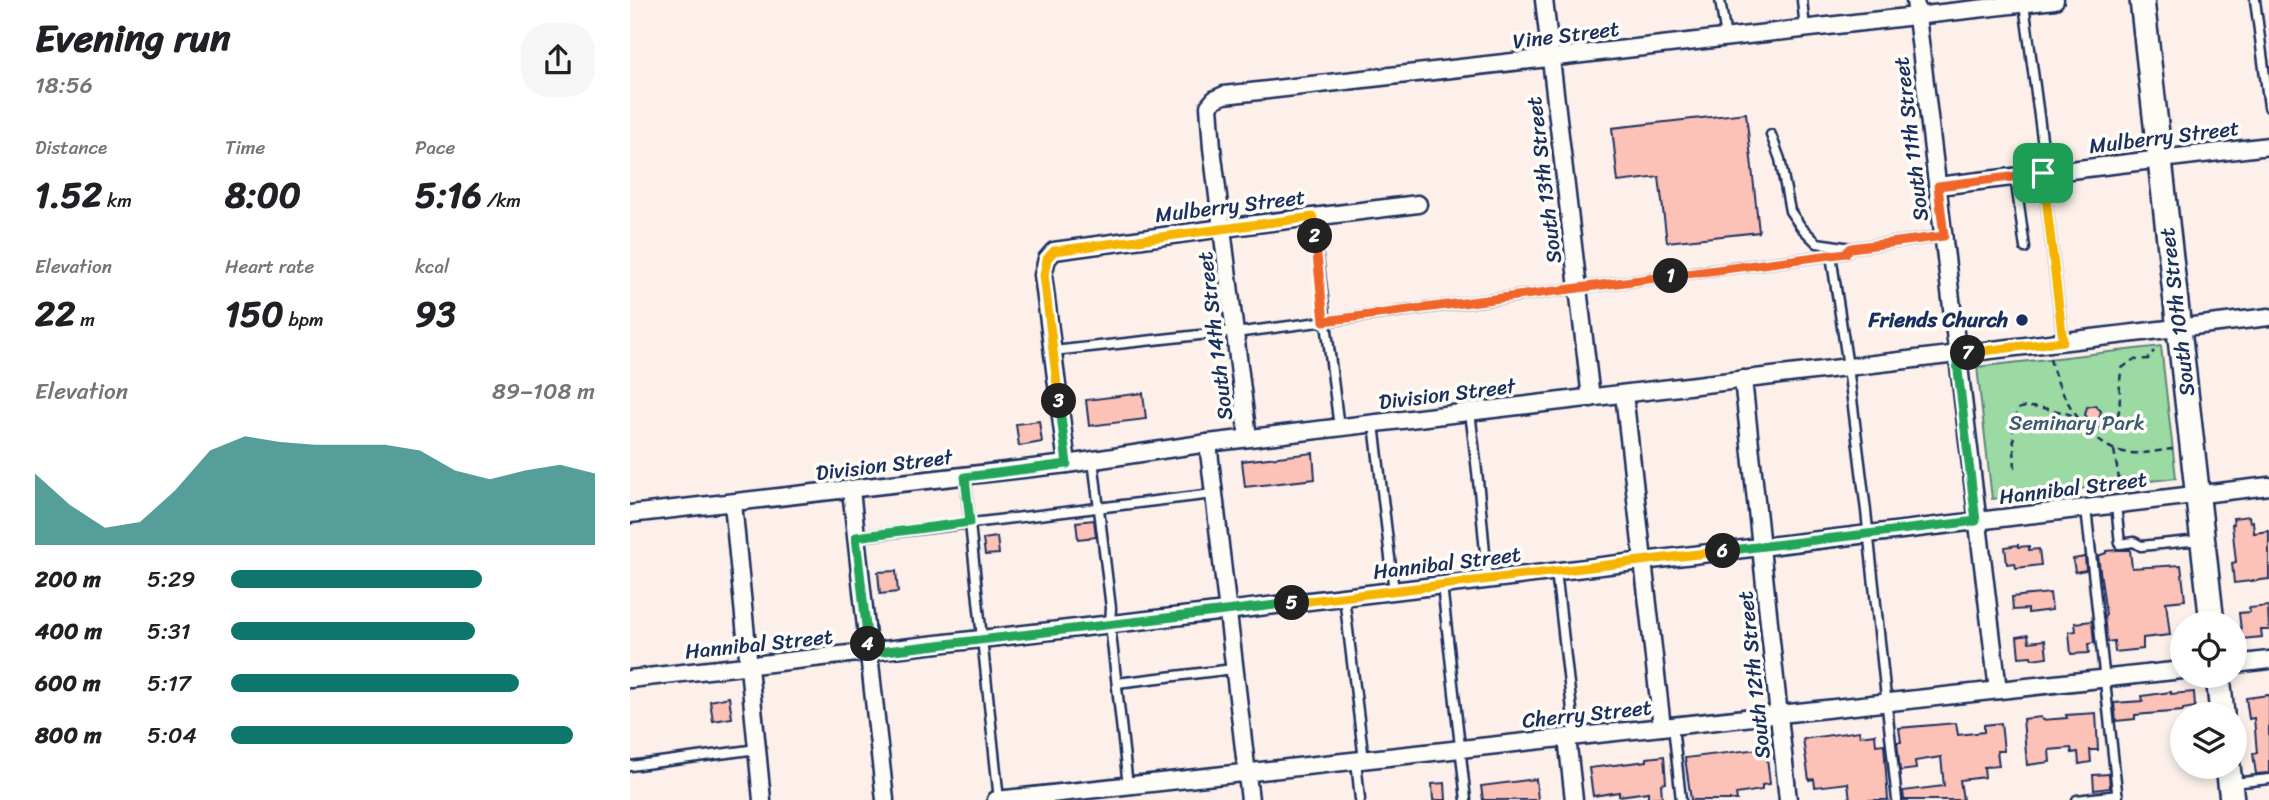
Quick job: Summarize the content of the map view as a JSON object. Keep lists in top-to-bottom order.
{
  "streets": {
    "main road": ["South 10th Street"],
    "street": [
      "Vine Street",
      "Mulberry Street",
      "South 11th Street",
      "South 13th Street",
      "South 14th Street",
      "Division Street",
      "Hannibal Street",
      "South 12th Street",
      "Cherry Street"
    ]
  },
  "crossings": [
    ["Vine Street", "South 11th Street"],
    ["Vine Street", "South 13th Street"],
    ["Vine Street", "South 14th Street"],
    ["Mulberry Street", "South 11th Street"],
    ["Mulberry Street", "South 10th Street"],
    ["Mulberry Street", "South 14th Street"],
    ["South 11th Street", "Division Street"],
    ["South 11th Street", "Hannibal Street"],
    ["South 11th Street", "Cherry Street"],
    ["South 13th Street", "Division Street"],
    ["South 10th Street", "Division Street"],
    ["South 10th Street", "Hannibal Street"],
    ["South 14th Street", "Division Street"],
    ["South 14th Street", "Hannibal Street"],
    ["South 14th Street", "Cherry Street"],
    ["Division Street", "South 12th Street"],
    ["Hannibal Street", "South 12th Street"],
    ["South 12th Street", "Cherry Street"]
  ],
  "parks": ["Seminary Park"],
  "places": ["Friends Church"],
  "page": {
    "heading": ["Evening run", "18:56"],
    "stats": [
      ["Distance", "1.52 km"],
      ["Time", "8:00"],
      ["Pace", "5:16 /km"],
      ["Elevation", "22 m"],
      ["Heart rate", "150 bpm"],
      ["kcal", "93"]
    ],
    "pins": [
      "2",
      "1",
      "7",
      "3",
      "6",
      "5",
      "4"
    ],
    "chart": ["Elevation", "89–108 m"],
    "list": [
      {
        "name": "200 m",
        "note": "5:29"
      },
      {
        "name": "400 m",
        "note": "5:31"
      },
      {
        "name": "600 m",
        "note": "5:17"
      },
      {
        "name": "800 m",
        "note": "5:04"
      }
    ]
  }
}
